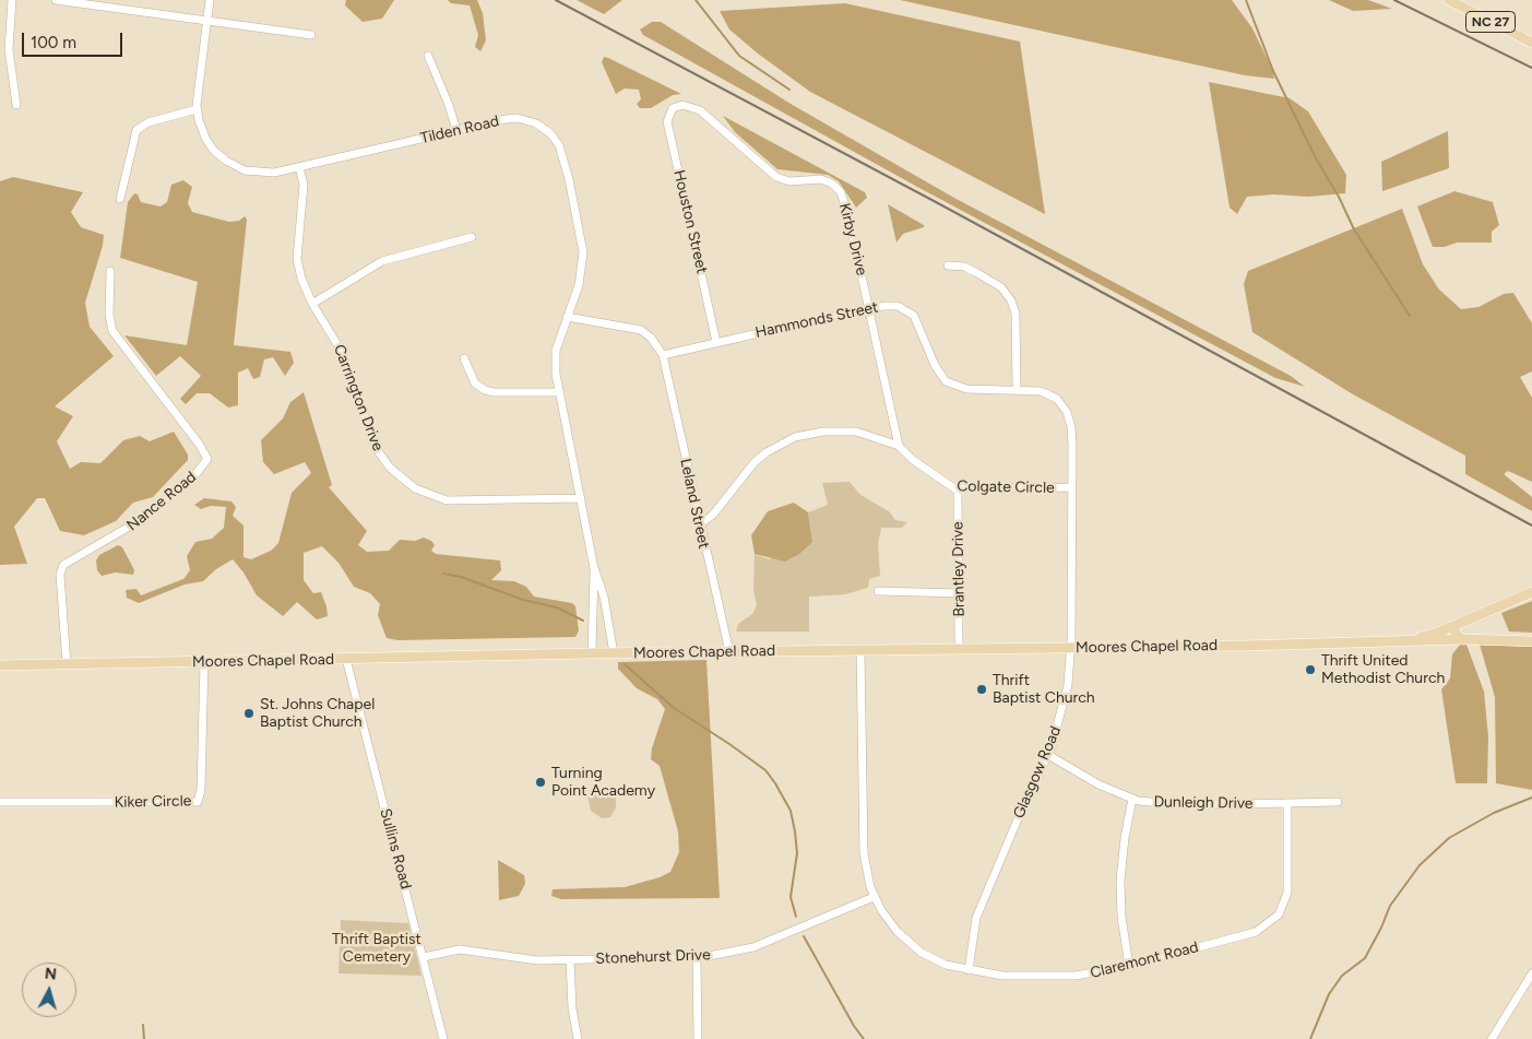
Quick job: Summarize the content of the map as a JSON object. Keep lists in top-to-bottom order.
{
  "streets": {
    "main road": ["NC 27", "Moores Chapel Road"],
    "street": [
      "Tilden Road",
      "Houston Street",
      "Kirby Drive",
      "Hammonds Street",
      "Carrington Drive",
      "Colgate Circle",
      "Nance Road",
      "Leland Street",
      "Brantley Drive",
      "Glasgow Road",
      "Kiker Circle",
      "Dunleigh Drive",
      "Sullins Road",
      "Stonehurst Drive",
      "Claremont Road"
    ]
  },
  "crossings": [
    ["Tilden Road", "Carrington Drive"],
    ["Tilden Road", "Moores Chapel Road"],
    ["Houston Street", "Kirby Drive"],
    ["Houston Street", "Hammonds Street"],
    ["Kirby Drive", "Hammonds Street"],
    ["Kirby Drive", "Colgate Circle"],
    ["Hammonds Street", "Leland Street"],
    ["Hammonds Street", "Glasgow Road"],
    ["Colgate Circle", "Leland Street"],
    ["Colgate Circle", "Brantley Drive"],
    ["Colgate Circle", "Glasgow Road"],
    ["Nance Road", "Moores Chapel Road"],
    ["Leland Street", "Moores Chapel Road"],
    ["Brantley Drive", "Moores Chapel Road"],
    ["Moores Chapel Road", "Glasgow Road"],
    ["Moores Chapel Road", "Kiker Circle"],
    ["Moores Chapel Road", "Sullins Road"],
    ["Moores Chapel Road", "Claremont Road"],
    ["Glasgow Road", "Dunleigh Drive"],
    ["Glasgow Road", "Claremont Road"],
    ["Dunleigh Drive", "Claremont Road"],
    ["Sullins Road", "Stonehurst Drive"],
    ["Stonehurst Drive", "Claremont Road"]
  ],
  "parks": ["Thrift Baptist Cemetery"],
  "places": [
    "Thrift United Methodist Church",
    "Thrift Baptist Church",
    "St. Johns Chapel Baptist Church",
    "Turning Point Academy"
  ],
  "scale_bar": "100 m",
  "north": "top"
}
